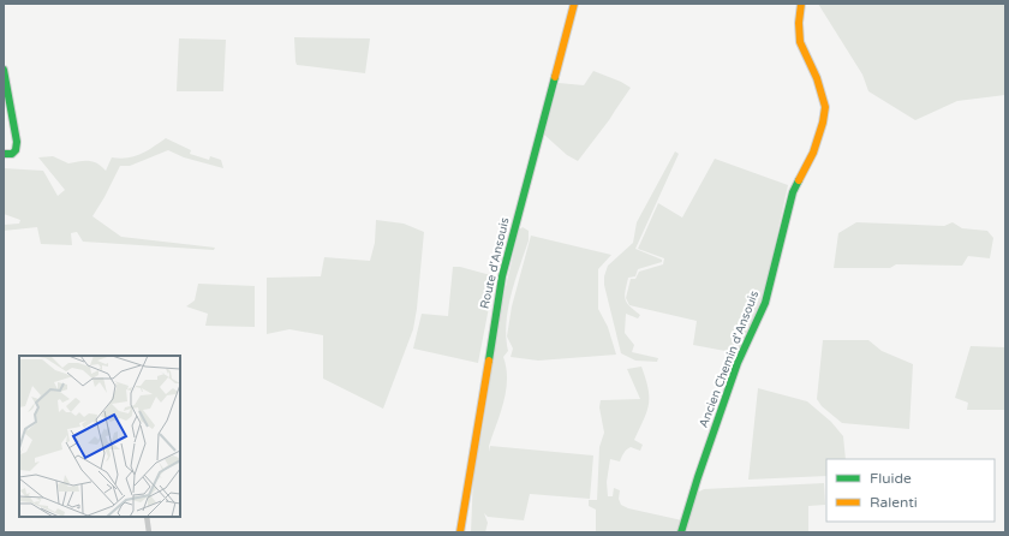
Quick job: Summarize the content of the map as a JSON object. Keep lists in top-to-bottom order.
{
  "streets": {
    "street": ["Route d'Ansouis", "Ancien Chemin d'Ansouis"]
  },
  "legend": ["Fluide", "Ralenti"]
}
